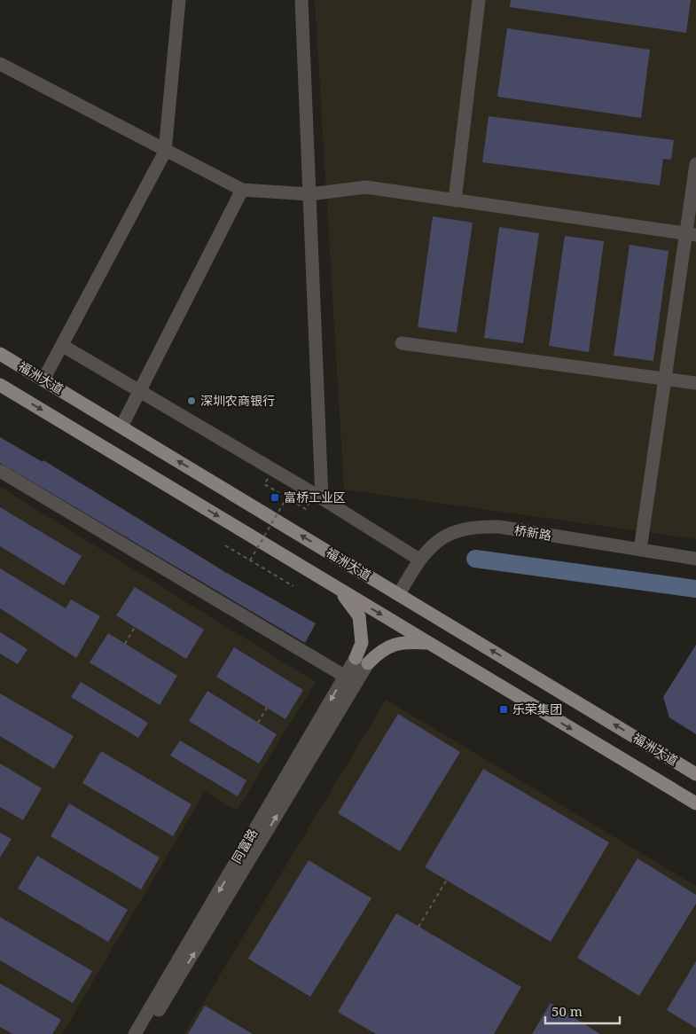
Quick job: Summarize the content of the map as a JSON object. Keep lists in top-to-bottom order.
{
  "streets": {
    "main road": ["福洲大道"],
    "street": ["桥新路", "同富路"]
  },
  "crossings": [
    ["福洲大道", "桥新路"]
  ],
  "places": {
    "other": ["深圳农商银行"],
    "transit": ["富桥工业区", "乐荣集团"]
  },
  "scale_bar": "50 m"
}
